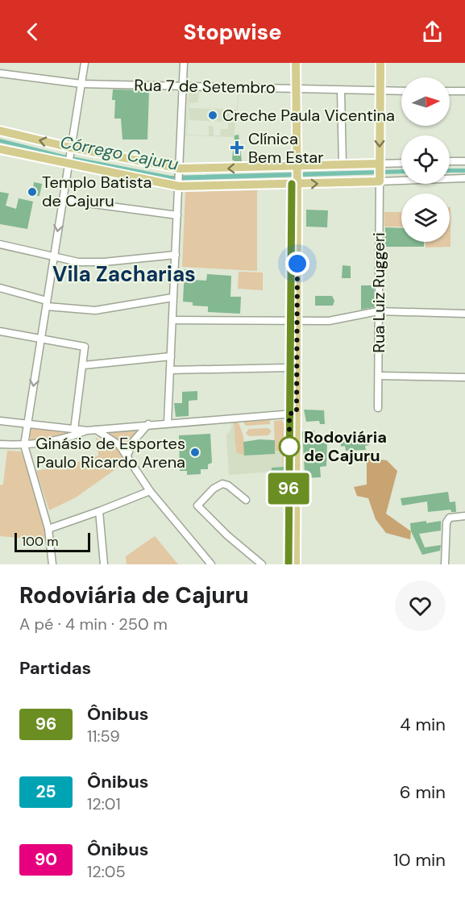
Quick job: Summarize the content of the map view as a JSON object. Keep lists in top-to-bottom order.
{
  "streets": {
    "street": ["Rua 7 de Setembro", "Rua Luiz Ruggeri"]
  },
  "districts": ["Vila Zacharias"],
  "water": ["Córrego Cajuru"],
  "places": {
    "other": [
      "Creche Paula Vicentina",
      "Templo Batista de Cajuru",
      "Rodoviária de Cajuru",
      "Ginásio de Esportes Paulo Ricardo Arena"
    ],
    "health": ["Clínica Bem Estar"]
  },
  "lines": ["bus line 96"],
  "scale_bar": "100 m",
  "north": "right",
  "page": {
    "header": "Stopwise",
    "on_map": "96",
    "scale": "100 m",
    "heading": [
      ["Rodoviária de Cajuru", "A pé · 4 min · 250 m"],
      "Partidas"
    ],
    "list": [
      {
        "mark": "96",
        "name": "Ônibus",
        "note": "11:59",
        "value": "4 min"
      },
      {
        "mark": "25",
        "name": "Ônibus",
        "note": "12:01",
        "value": "6 min"
      },
      {
        "mark": "90",
        "name": "Ônibus",
        "note": "12:05",
        "value": "10 min"
      }
    ]
  }
}
